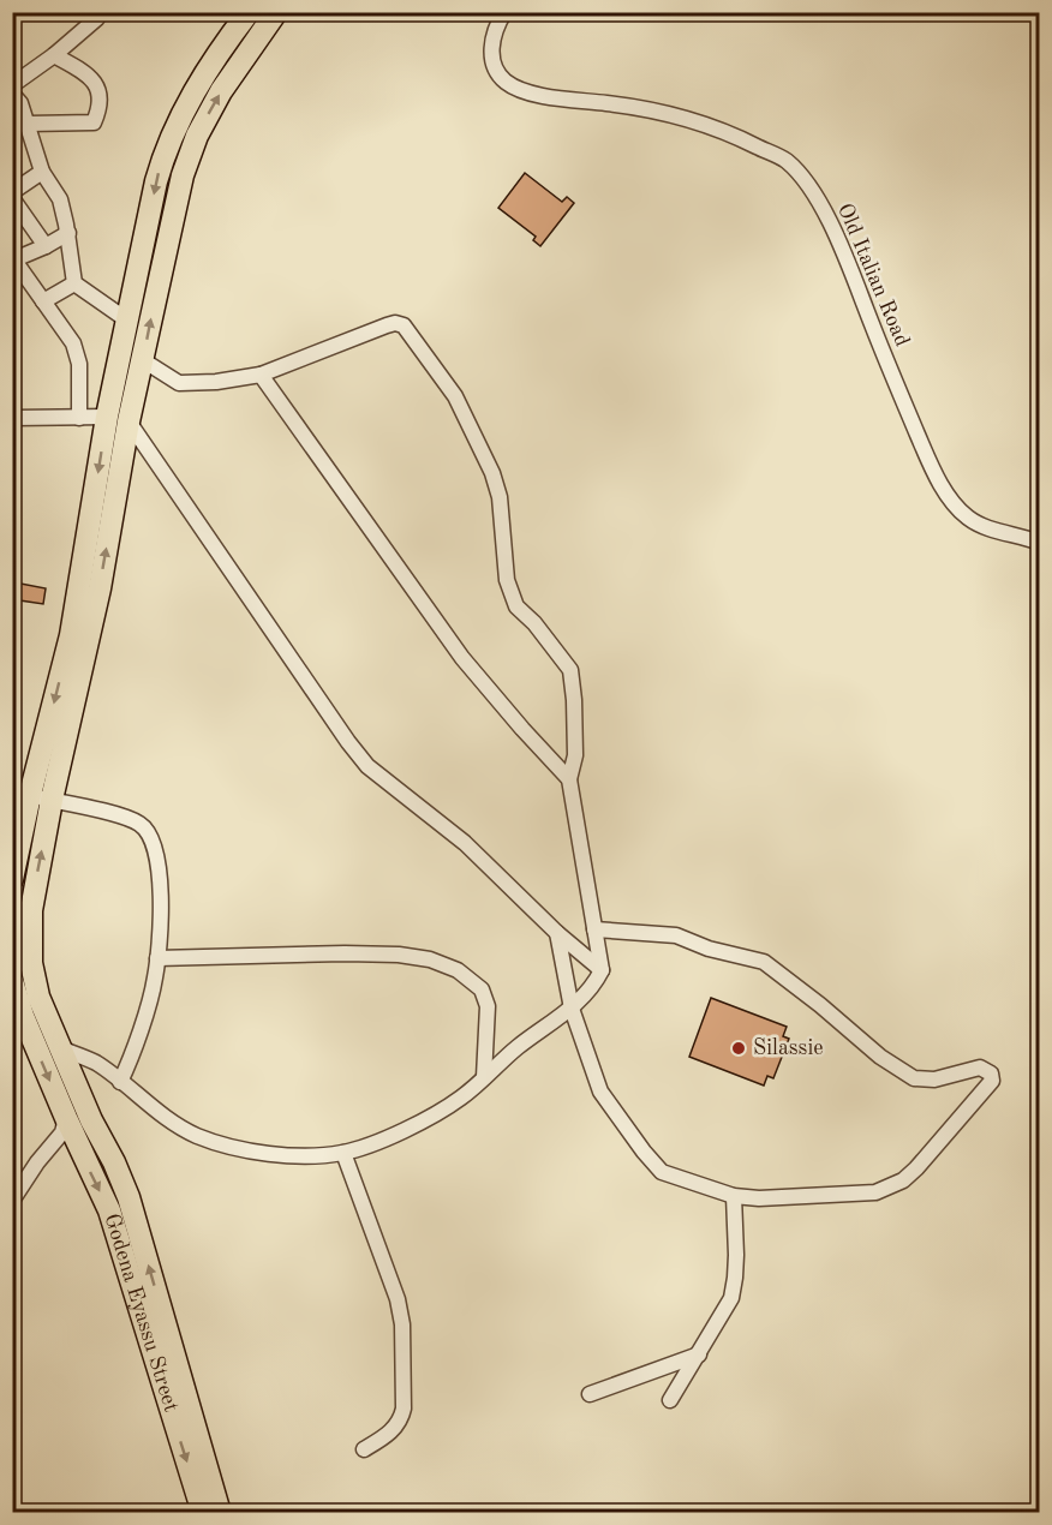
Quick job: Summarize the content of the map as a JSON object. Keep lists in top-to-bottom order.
{
  "streets": {
    "main road": ["Godena Eyassu Street"],
    "street": ["Old Italian Road"]
  },
  "places": ["Silassie"]
}
